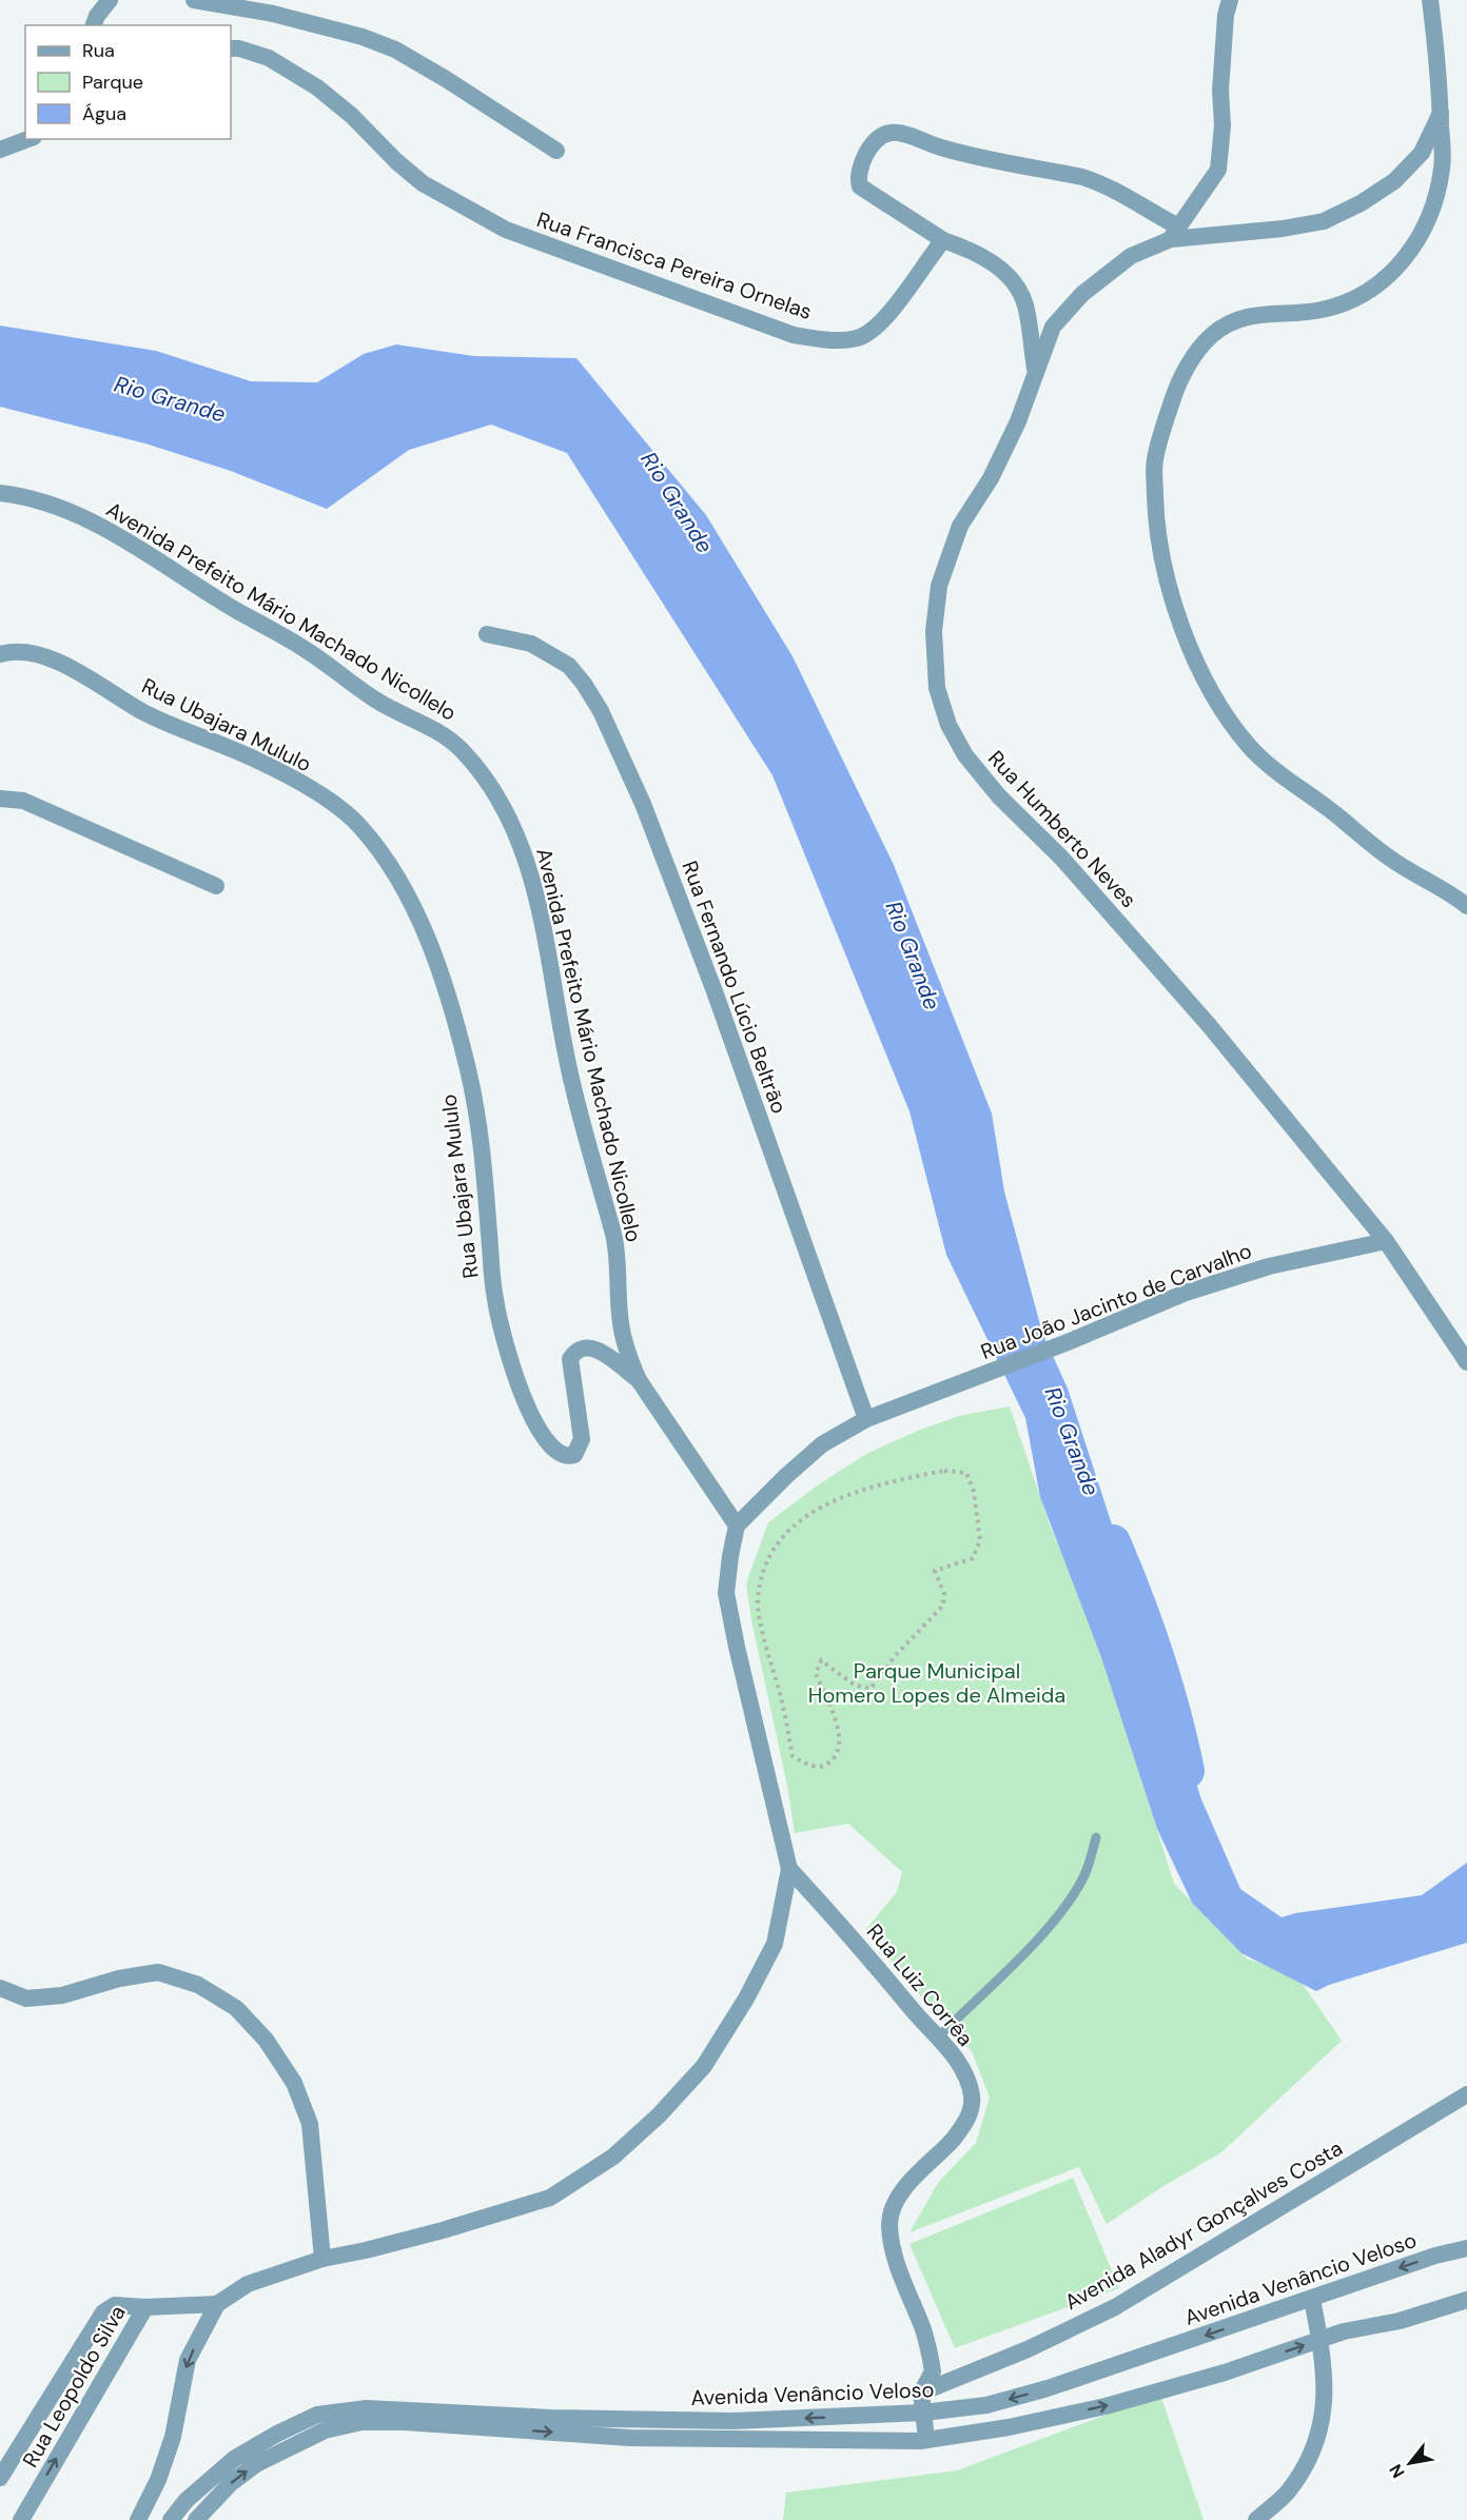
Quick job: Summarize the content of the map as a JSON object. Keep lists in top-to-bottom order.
{
  "streets": {
    "street": [
      "Rua Francisca Pereira Ornelas",
      "Avenida Prefeito Mário Machado Nicollelo",
      "Rua Ubajara Mululo",
      "Rua Humberto Neves",
      "Rua Fernando Lúcio Beltrão",
      "Rua João Jacinto de Carvalho",
      "Rua Luiz Corrêa",
      "Avenida Aladyr Gonçalves Costa",
      "Avenida Venâncio Veloso",
      "Rua Leopoldo Silva"
    ]
  },
  "crossings": [
    ["Avenida Prefeito Mário Machado Nicollelo", "Rua Ubajara Mululo"],
    ["Avenida Prefeito Mário Machado Nicollelo", "Rua João Jacinto de Carvalho"],
    ["Rua Humberto Neves", "Rua João Jacinto de Carvalho"],
    ["Rua Fernando Lúcio Beltrão", "Rua João Jacinto de Carvalho"],
    ["Rua Luiz Corrêa", "Avenida Aladyr Gonçalves Costa"],
    ["Rua Luiz Corrêa", "Avenida Venâncio Veloso"]
  ],
  "water": ["Rio Grande"],
  "parks": ["Parque Municipal Homero Lopes de Almeida"],
  "legend": ["Rua", "Parque", "Água"],
  "north": "bottom left"
}
